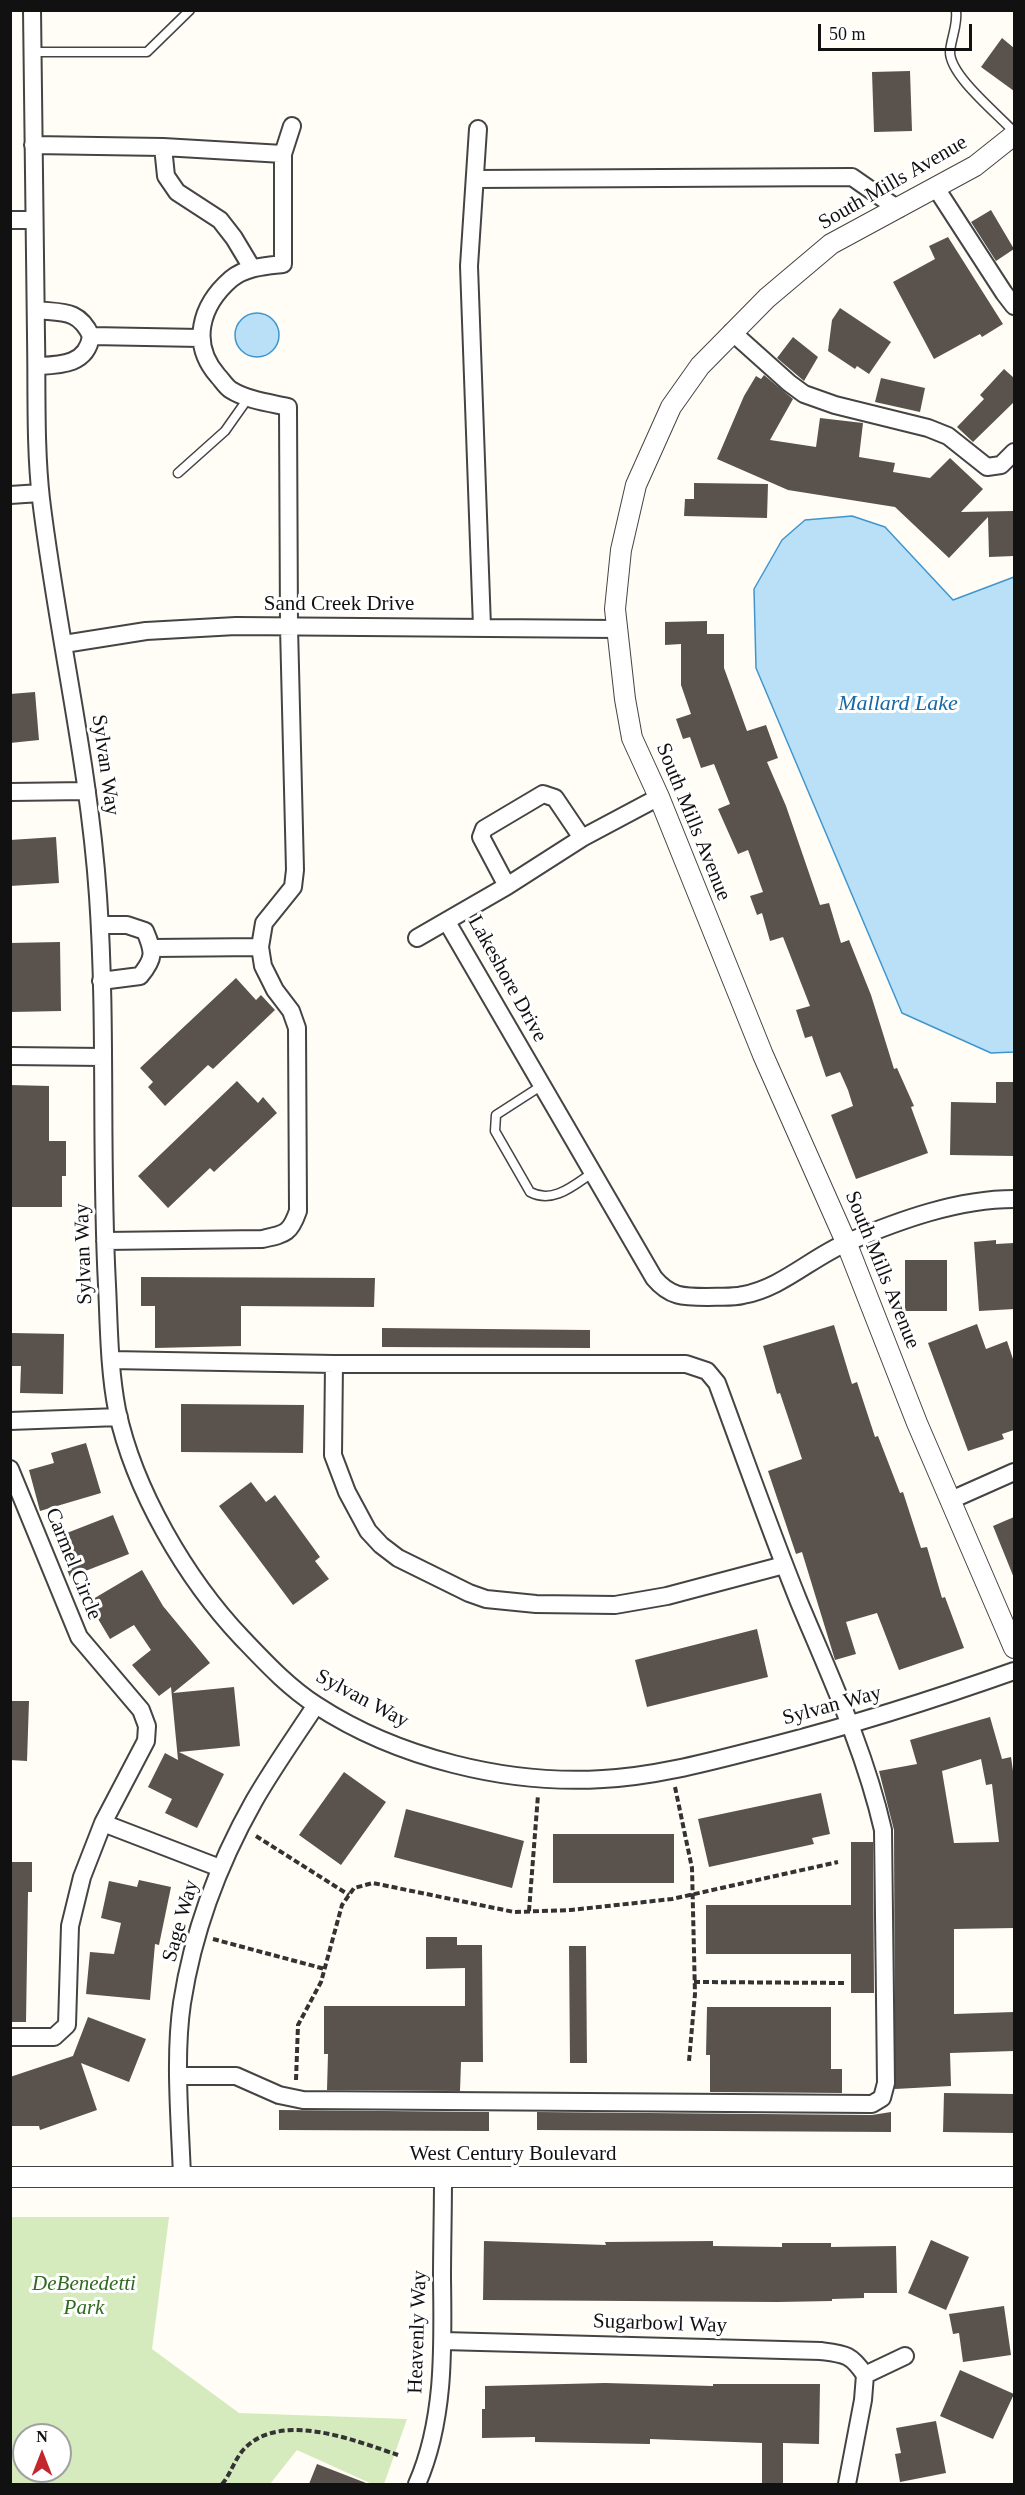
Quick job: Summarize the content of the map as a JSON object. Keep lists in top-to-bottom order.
{
  "streets": {
    "street": [
      "South Mills Avenue",
      "Sand Creek Drive",
      "Sylvan Way",
      "Lakeshore Drive",
      "Carmel Circle",
      "Sage Way",
      "West Century Boulevard",
      "Sugarbowl Way",
      "Heavenly Way"
    ]
  },
  "crossings": [
    ["South Mills Avenue", "Sand Creek Drive"],
    ["South Mills Avenue", "Lakeshore Drive"],
    ["Sand Creek Drive", "Sylvan Way"],
    ["Sylvan Way", "Sage Way"],
    ["Sage Way", "West Century Boulevard"],
    ["West Century Boulevard", "Heavenly Way"],
    ["Sugarbowl Way", "Heavenly Way"]
  ],
  "water": ["Mallard Lake"],
  "parks": ["DeBenedetti Park"],
  "scale_bar": "50 m",
  "north": "top"
}
